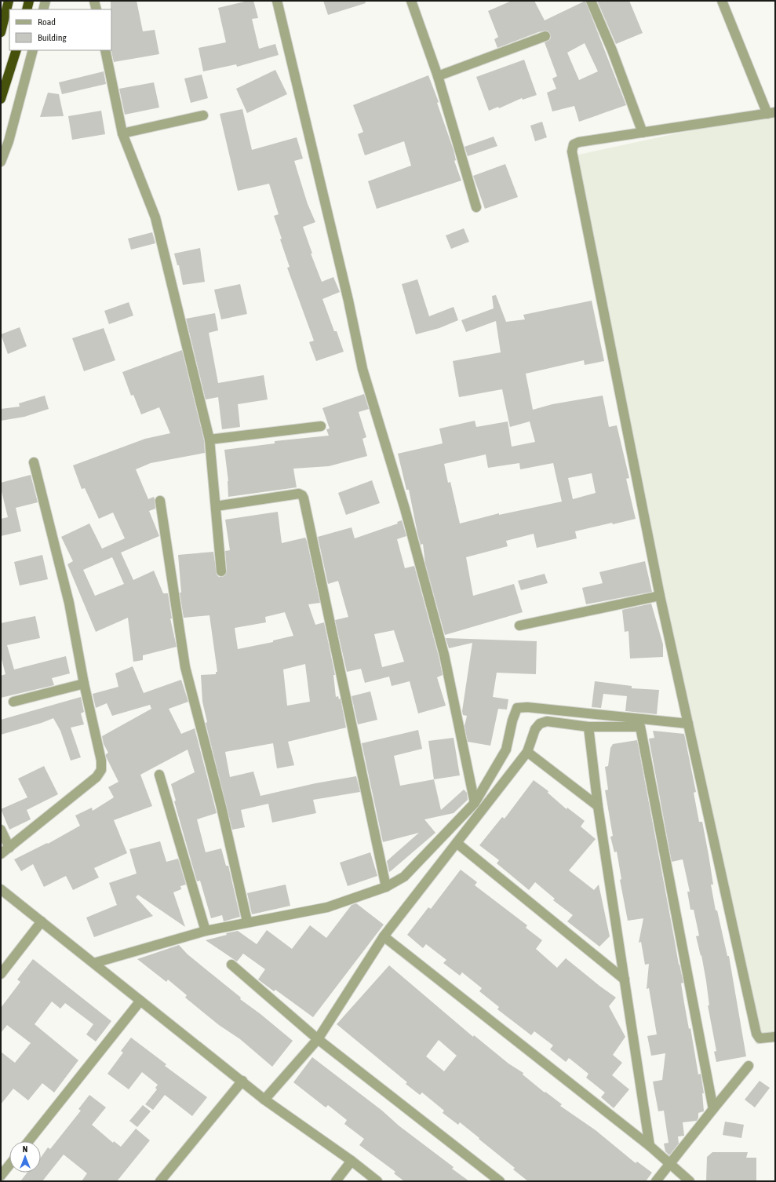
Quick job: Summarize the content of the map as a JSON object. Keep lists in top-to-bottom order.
{
  "legend": ["Road", "Building"],
  "north": "top"
}
